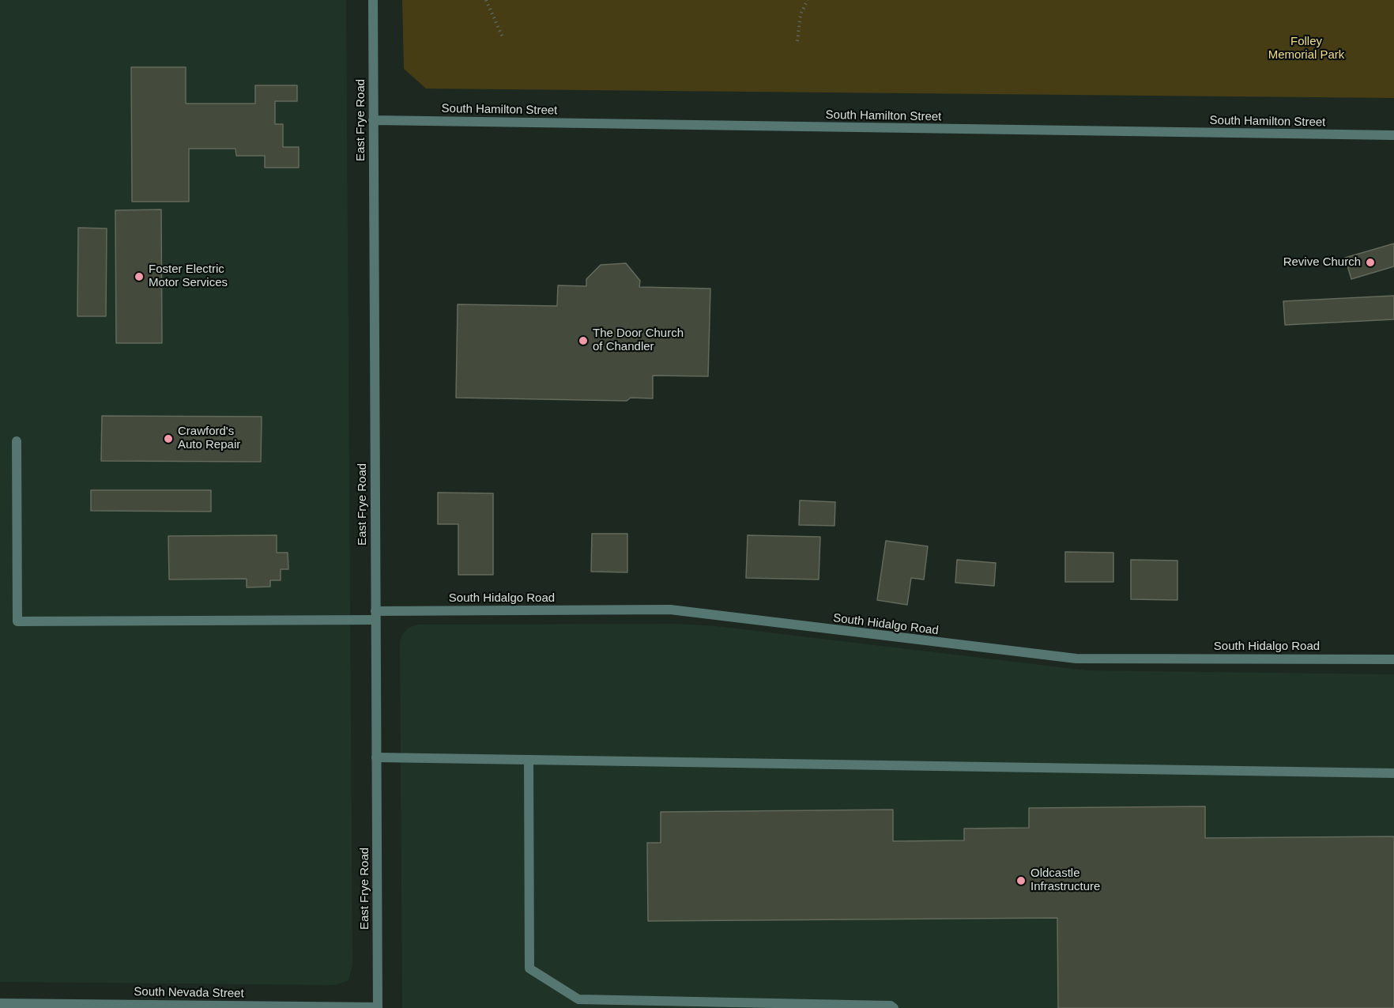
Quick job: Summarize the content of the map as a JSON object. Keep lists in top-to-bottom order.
{
  "streets": {
    "street": [
      "South Hamilton Street",
      "East Frye Road",
      "South Hidalgo Road",
      "South Nevada Street"
    ]
  },
  "crossings": [
    ["South Hamilton Street", "East Frye Road"],
    ["East Frye Road", "South Hidalgo Road"],
    ["East Frye Road", "South Nevada Street"]
  ],
  "parks": ["Folley Memorial Park"],
  "places": [
    "Revive Church",
    "Foster Electric Motor Services",
    "The Door Church of Chandler",
    "Crawford's Auto Repair",
    "Oldcastle Infrastructure"
  ]
}
